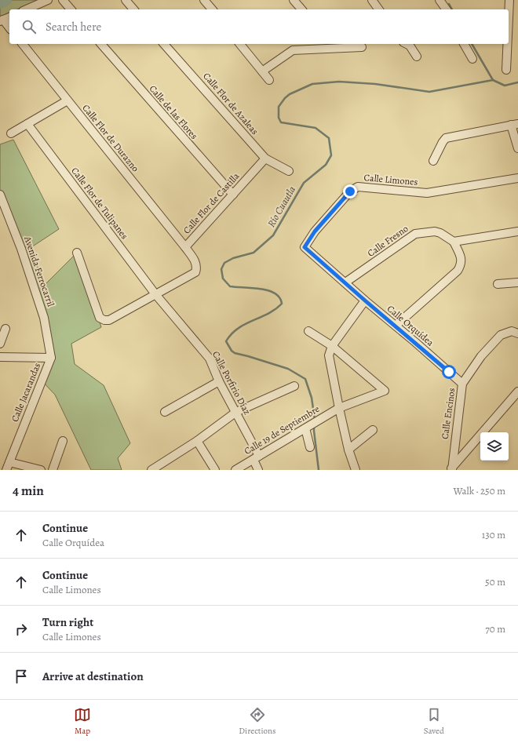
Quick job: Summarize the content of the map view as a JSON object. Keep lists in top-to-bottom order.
{
  "streets": {
    "street": [
      "Calle Flor de Azaleas",
      "Calle de las Flores",
      "Calle Flor de Durazno",
      "Calle Limones",
      "Calle Flor de Tulipanes",
      "Calle Flor de Castilla",
      "Calle Fresno",
      "Avenida Ferrocarril",
      "Calle Orquídea",
      "Calle Porfirio Díaz",
      "Calle Jacarandas",
      "Calle Encinos",
      "Calle 19 de Septiembre"
    ]
  },
  "crossings": [
    ["Calle Flor de Azaleas", "Calle Flor de Castilla"],
    ["Calle de las Flores", "Calle Flor de Castilla"],
    ["Calle Flor de Durazno", "Calle Flor de Castilla"],
    ["Calle Limones", "Calle Fresno"],
    ["Calle Limones", "Calle Orquídea"],
    ["Calle Flor de Tulipanes", "Calle Flor de Castilla"],
    ["Calle Flor de Tulipanes", "Calle Porfirio Díaz"],
    ["Calle Flor de Castilla", "Calle Porfirio Díaz"],
    ["Calle Fresno", "Calle Orquídea"],
    ["Avenida Ferrocarril", "Calle Jacarandas"],
    ["Calle Orquídea", "Calle Encinos"],
    ["Calle Porfirio Díaz", "Calle 19 de Septiembre"]
  ],
  "water": ["Río Cuautla"],
  "page": {
    "search": "Search here",
    "heading": ["4 min", "Walk · 250 m"],
    "list": [
      ["Continue", "Calle Orquídea", "130 m"],
      ["Continue", "Calle Limones", "50 m"],
      ["Turn right", "Calle Limones", "70 m"],
      "Arrive at destination"
    ],
    "nav": ["Map", "Directions", "Saved"]
  }
}
